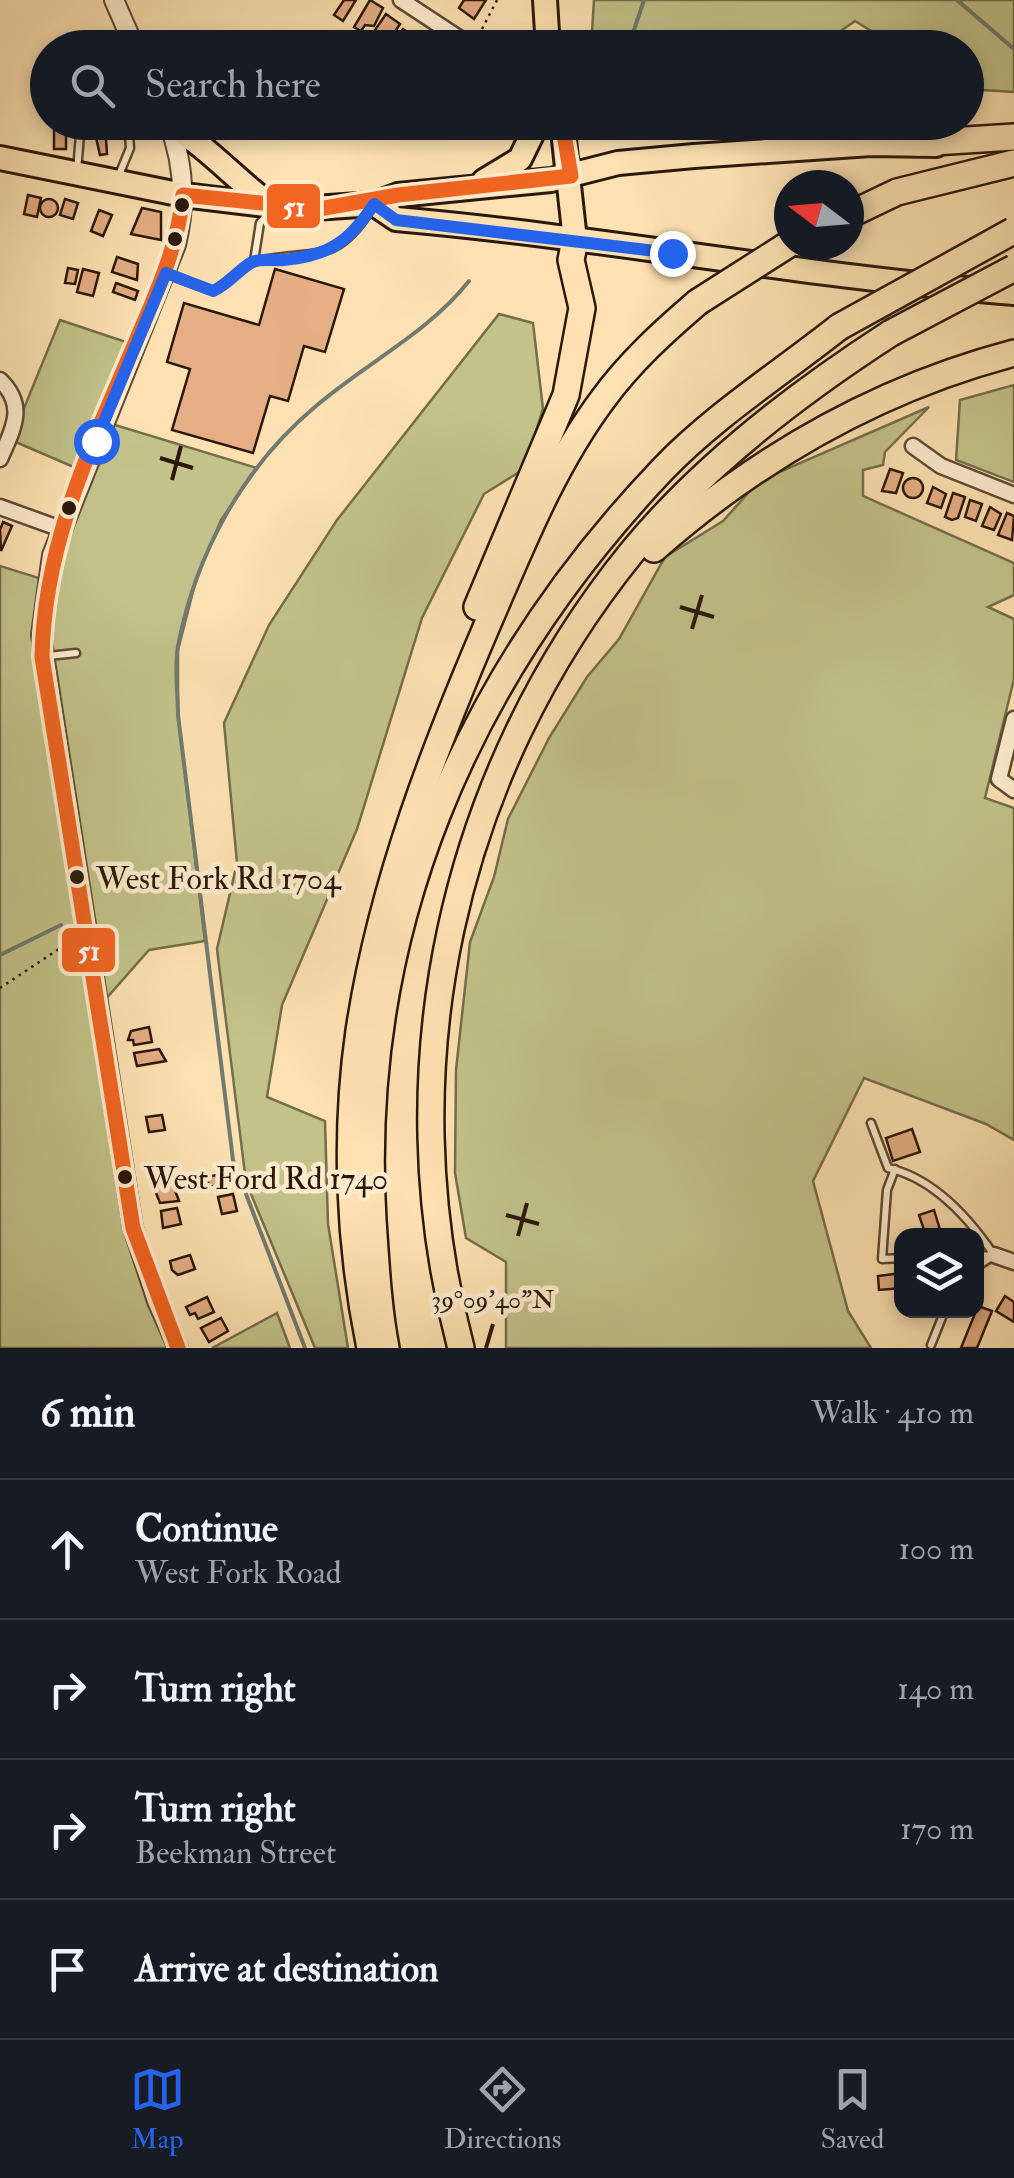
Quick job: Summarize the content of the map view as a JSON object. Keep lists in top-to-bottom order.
{
  "places": ["West Fork Rd 1704", "West Ford Rd 1740"],
  "lines": ["transit line 51"],
  "north": "left",
  "page": {
    "search": "Search here",
    "heading": ["6 min", "Walk · 410 m"],
    "list": [
      ["Continue", "West Fork Road", "100 m"],
      ["Turn right", "140 m"],
      ["Turn right", "Beekman Street", "170 m"],
      "Arrive at destination"
    ],
    "nav": ["Map", "Directions", "Saved"]
  },
  "coordinates": ["39°09'40\"N"]
}
